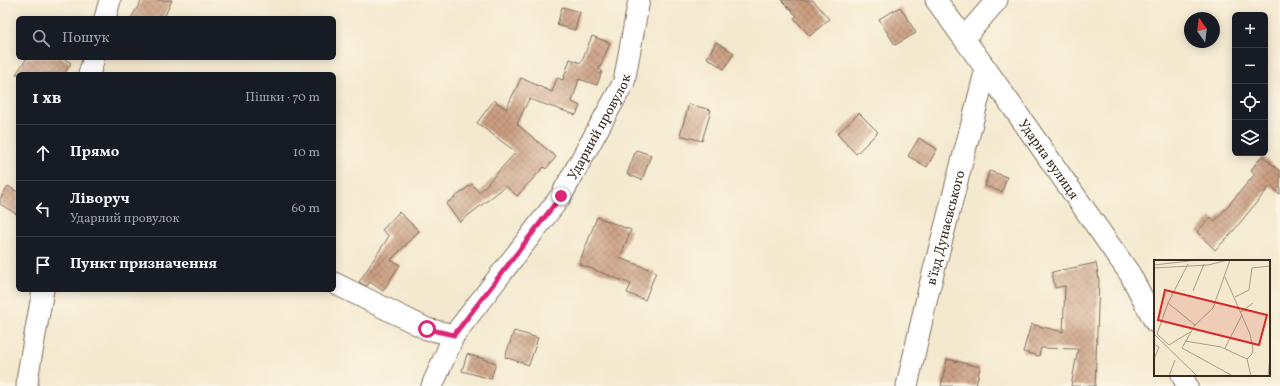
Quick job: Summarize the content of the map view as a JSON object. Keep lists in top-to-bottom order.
{
  "streets": {
    "street": ["Ударний провулок", "Ударна вулиця", "в'їзд Дунаєвського"]
  },
  "crossings": [
    ["Ударна вулиця", "в'їзд Дунаєвського"]
  ],
  "north": "top",
  "page": {
    "map_buttons": ["+", "−"],
    "search": "Пошук",
    "heading": ["1 хв", "Пішки · 70 m"],
    "list": [
      ["Прямо", "10 m"],
      ["Ліворуч", "Ударний провулок", "60 m"],
      "Пункт призначення"
    ]
  }
}
